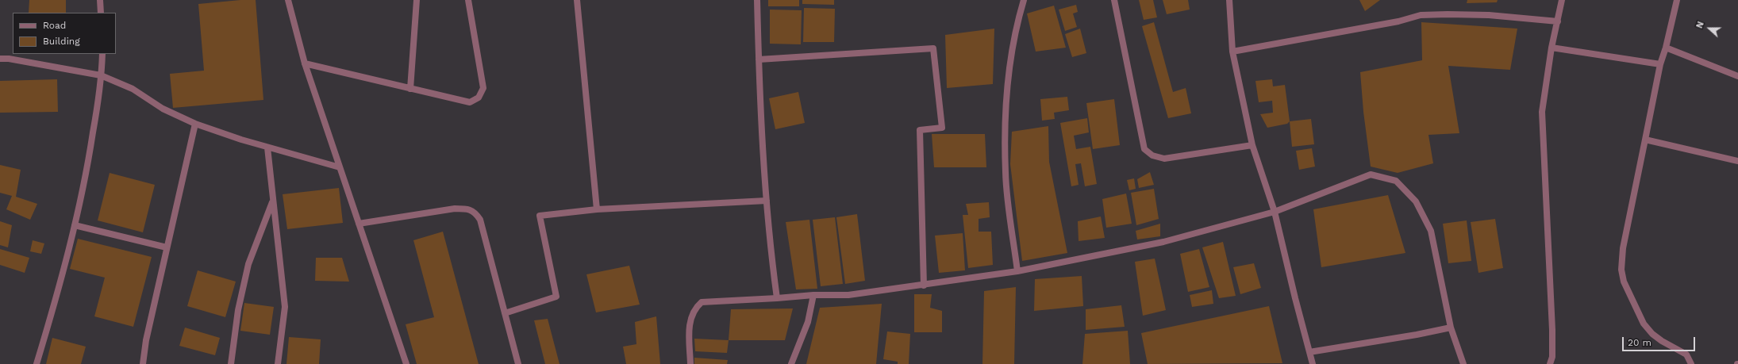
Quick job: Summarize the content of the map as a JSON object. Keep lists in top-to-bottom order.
{
  "legend": ["Road", "Building"],
  "scale_bar": "20 m",
  "north": "left"
}
